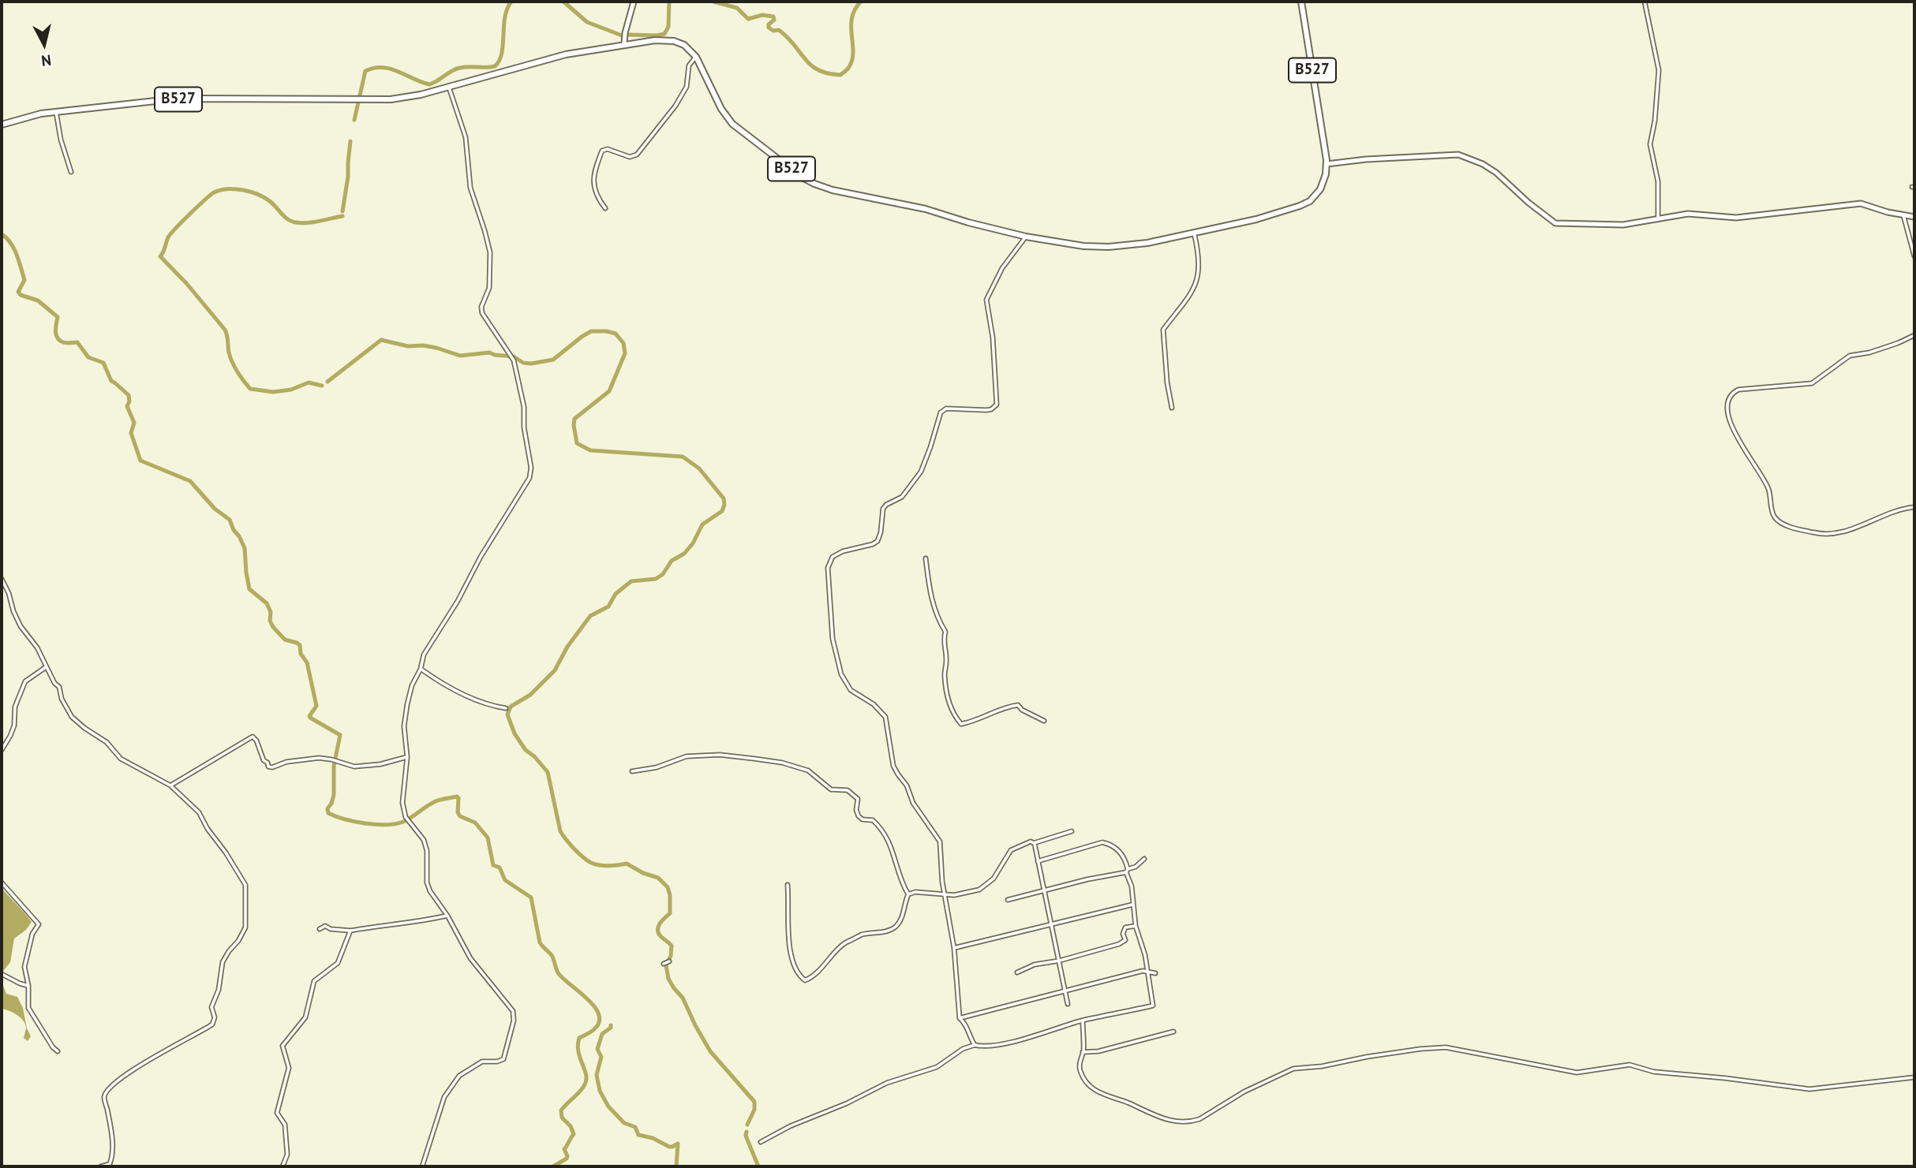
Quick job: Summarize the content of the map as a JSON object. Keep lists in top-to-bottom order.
{
  "streets": {
    "main road": ["B527"]
  },
  "north": "bottom"
}
